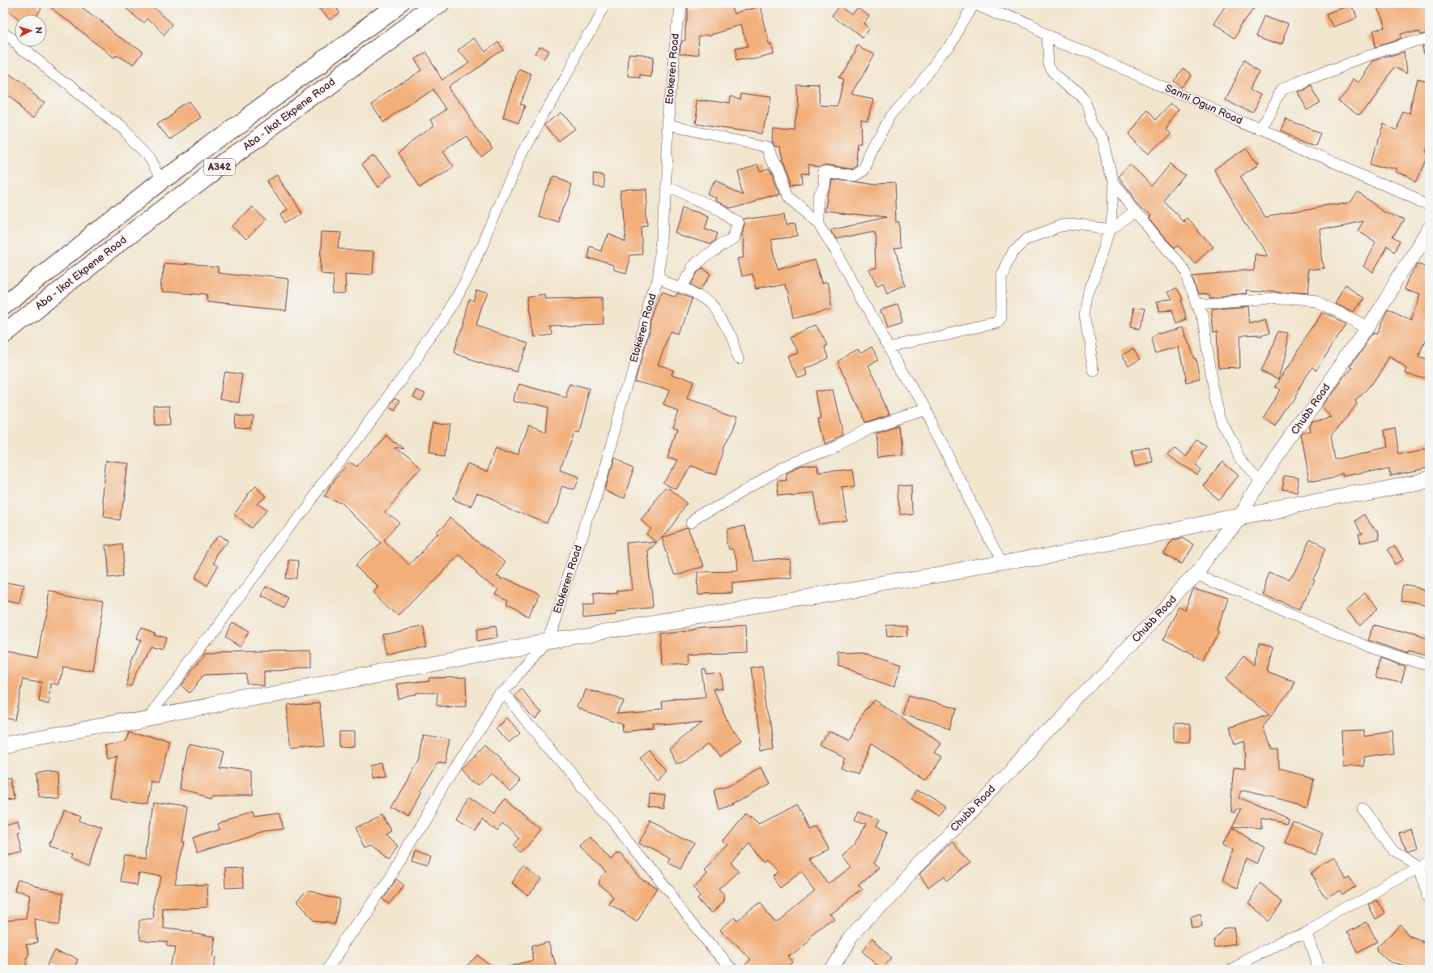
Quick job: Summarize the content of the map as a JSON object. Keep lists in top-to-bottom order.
{
  "streets": {
    "highway": ["Aba - Ikot Ekpene Road", "A342"],
    "street": ["Etokeren Road", "Sanni Ogun Road", "Chubb Road"]
  },
  "north": "right"
}
